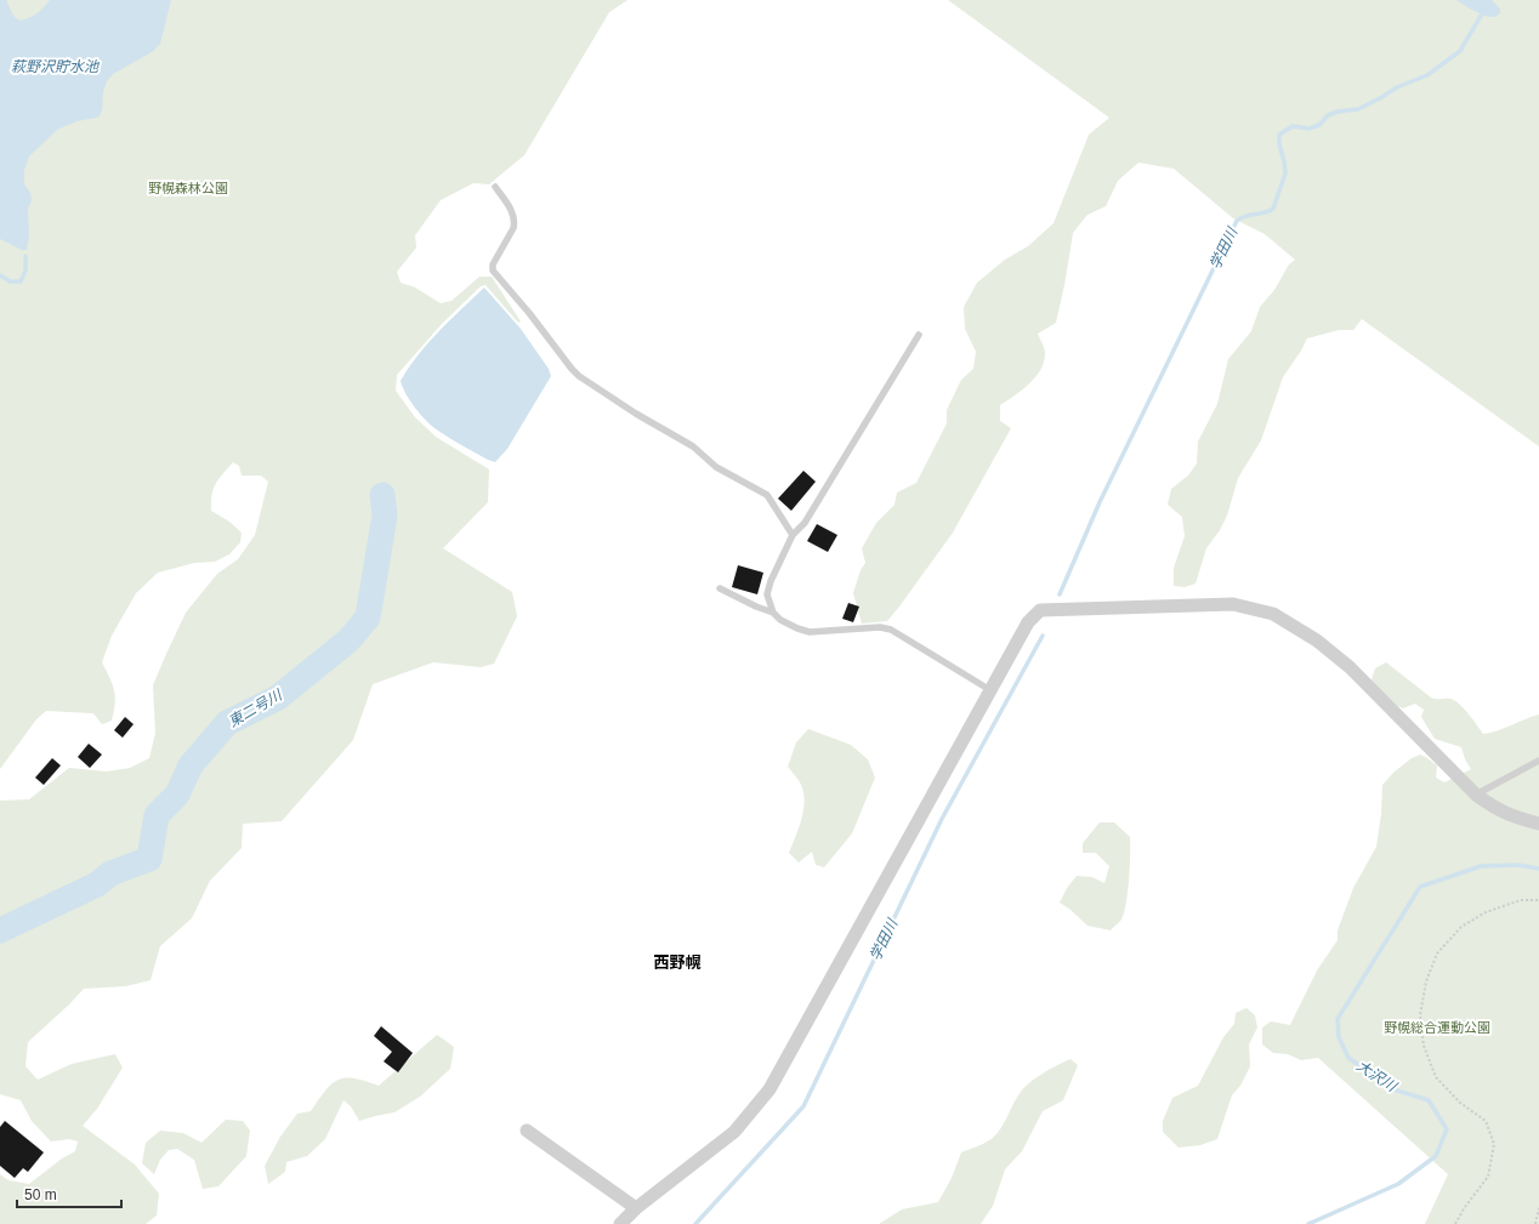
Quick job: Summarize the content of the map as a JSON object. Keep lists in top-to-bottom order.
{
  "districts": ["西野幌"],
  "water": [
    "萩野沢貯水池",
    "学田川",
    "東二号川",
    "大沢川"
  ],
  "parks": ["野幌森林公園", "野幌総合運動公園"],
  "scale_bar": "50 m"
}
